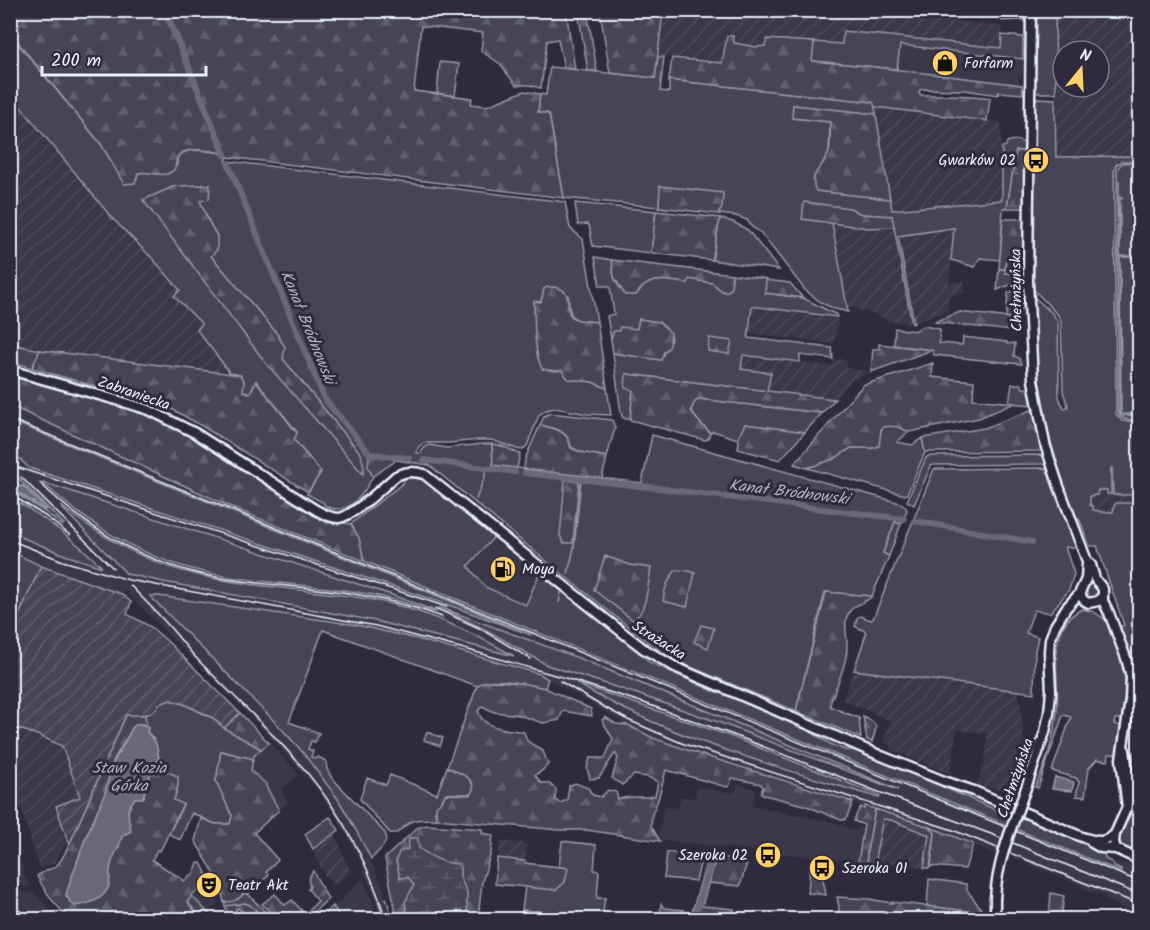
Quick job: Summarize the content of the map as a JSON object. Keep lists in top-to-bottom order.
{
  "streets": {
    "main road": ["Chełmżyńska", "Zabraniecka", "Strażacka"]
  },
  "crossings": [
    ["Zabraniecka", "Strażacka"]
  ],
  "water": ["Kanał Bródnowski", "Staw Kozia Górka"],
  "places": {
    "shop": ["Forfarm"],
    "bus stop": ["Gwarków 02", "Szeroka 02", "Szeroka 01"],
    "fuel station": ["Moya"],
    "theatre": ["Teatr Akt"]
  },
  "scale_bar": "200 m",
  "north": "top"
}
